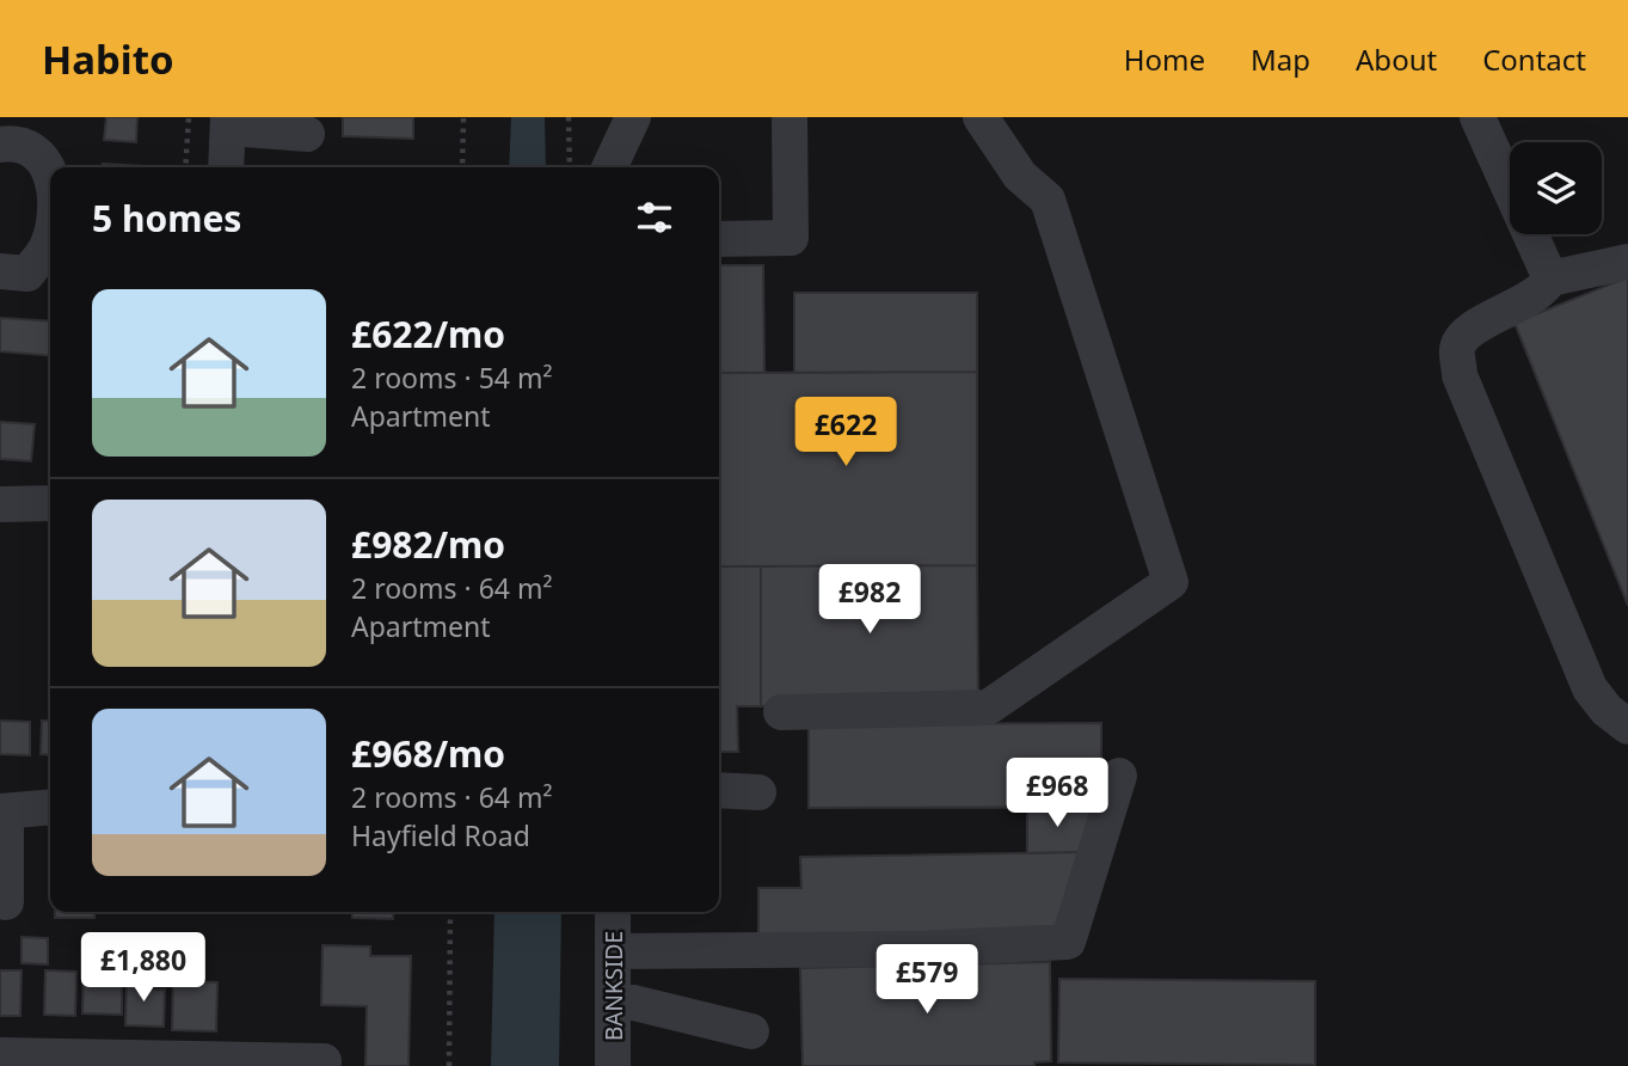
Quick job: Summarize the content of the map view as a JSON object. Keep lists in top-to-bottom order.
{
  "streets": {
    "street": ["BANKSIDE"]
  },
  "page": {
    "header": "Habito",
    "nav": [
      "Home",
      "Map",
      "About",
      "Contact"
    ],
    "heading": "5 homes",
    "list": [
      {
        "name": "£622/mo",
        "note": "2 rooms · 54 m² · Apartment"
      },
      {
        "name": "£982/mo",
        "note": "2 rooms · 64 m² · Apartment"
      },
      {
        "name": "£968/mo",
        "note": "2 rooms · 64 m² · Hayfield Road"
      }
    ],
    "price": [
      "£622",
      "£982",
      "£968",
      "£1,880",
      "£579"
    ]
  }
}
